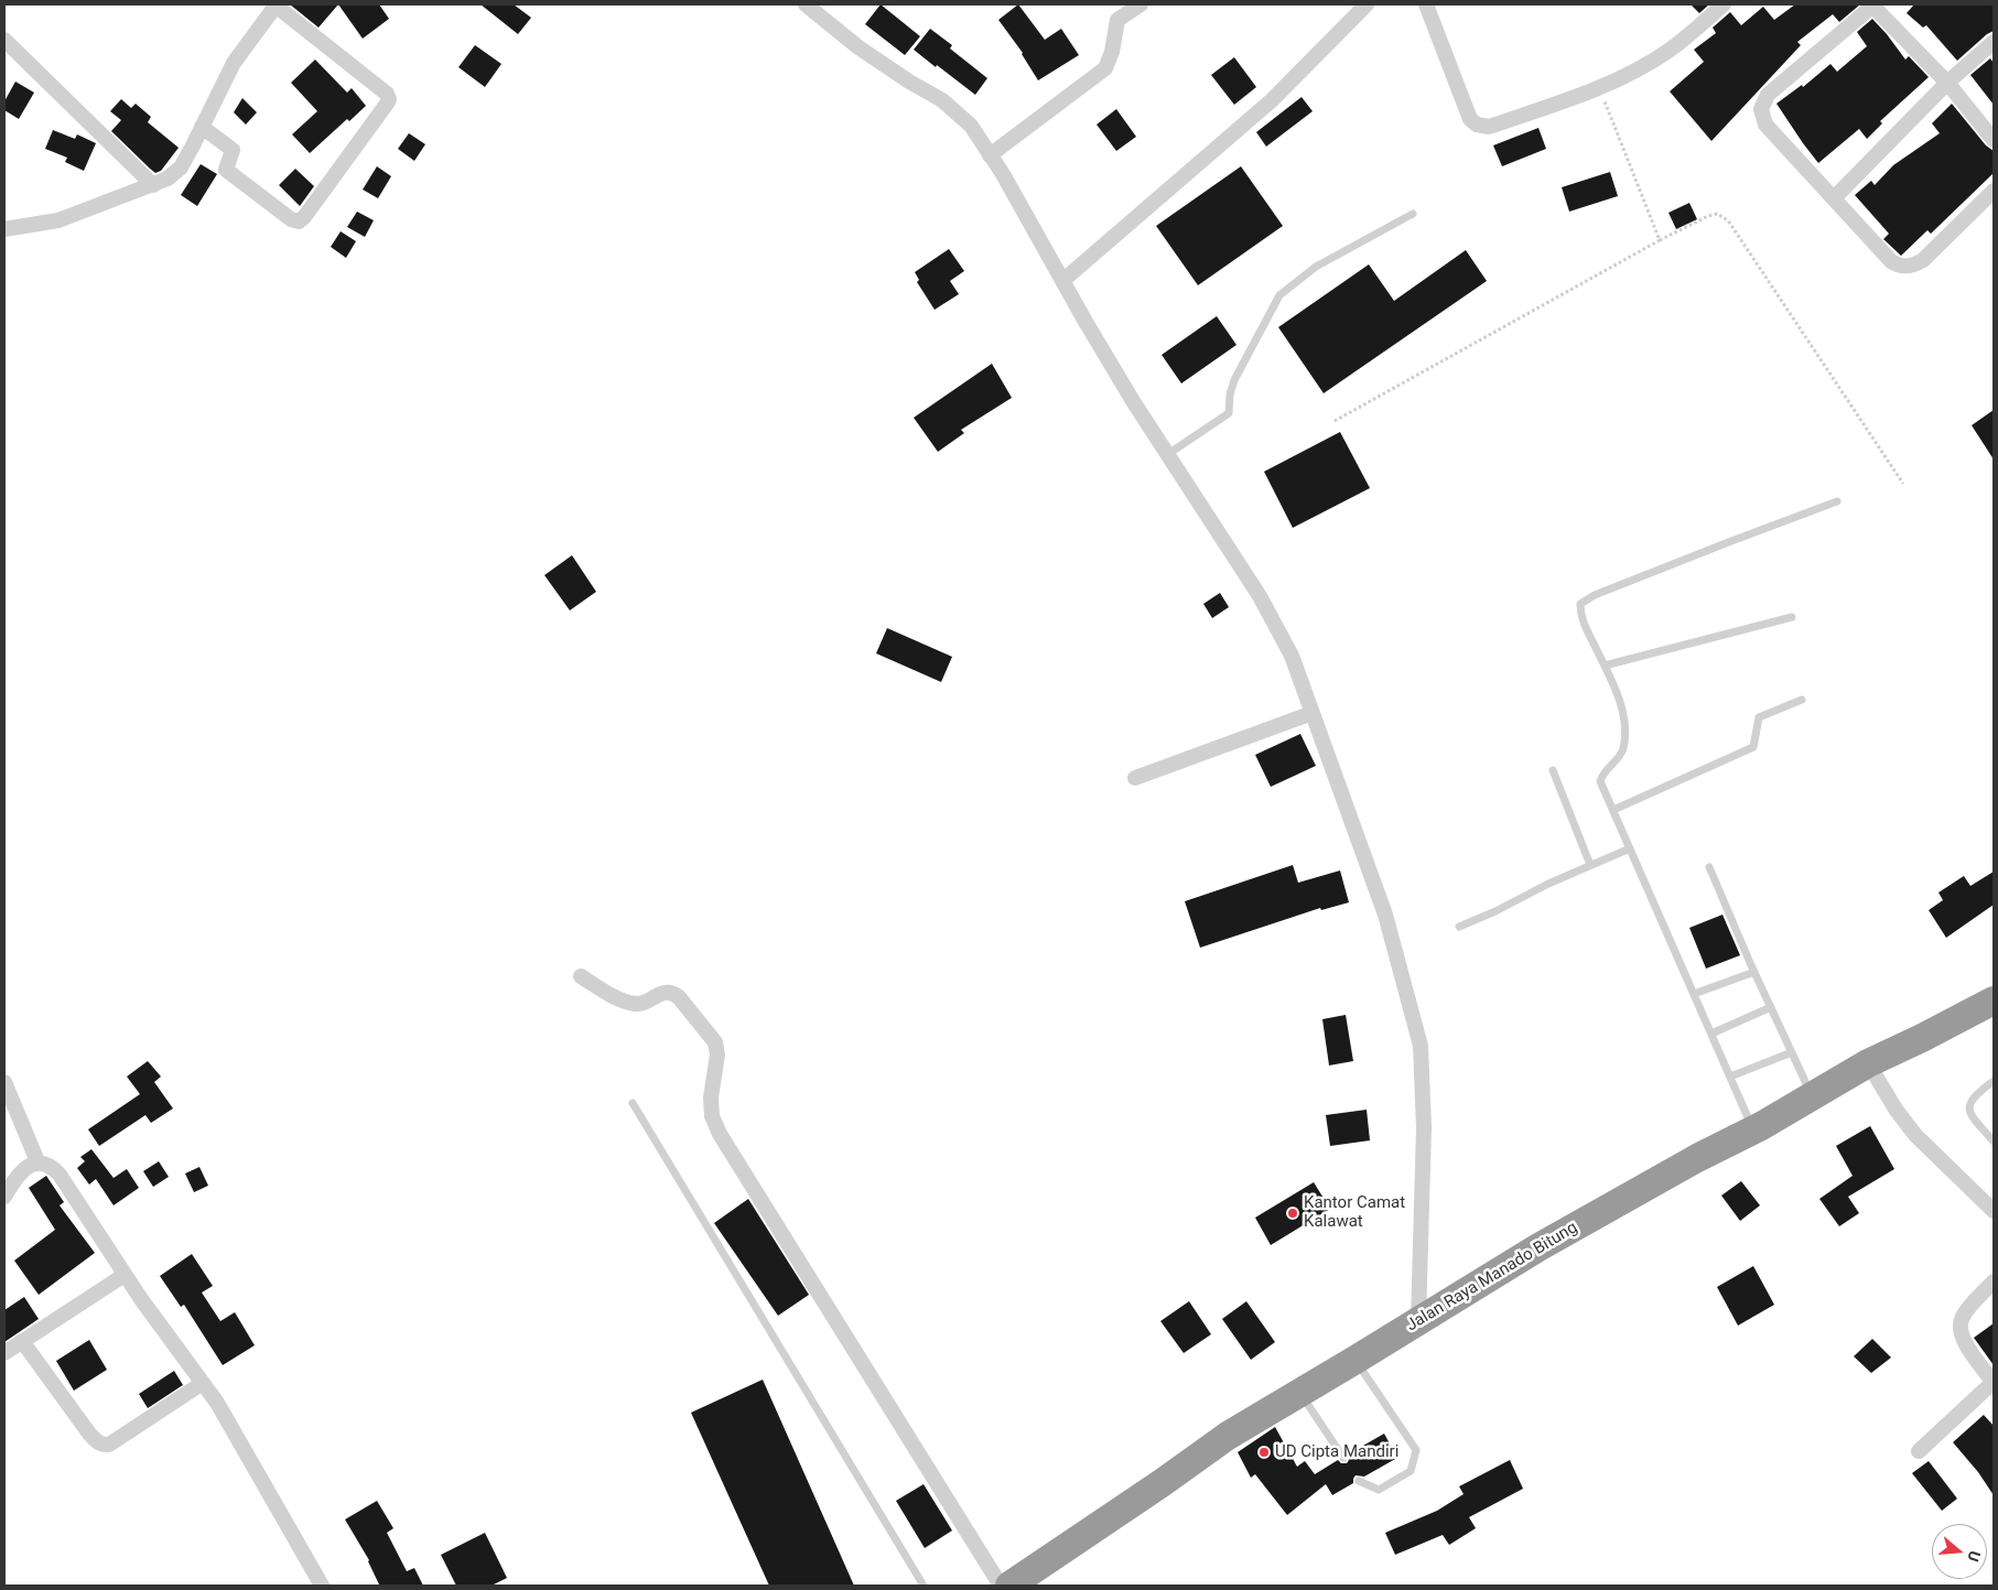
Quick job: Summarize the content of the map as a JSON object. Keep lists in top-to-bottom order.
{
  "streets": {
    "highway": ["Jalan Raya Manado Bitung"]
  },
  "places": ["Kantor Camat Kalawat", "UD Cipta Mandiri"],
  "north": "right"
}
